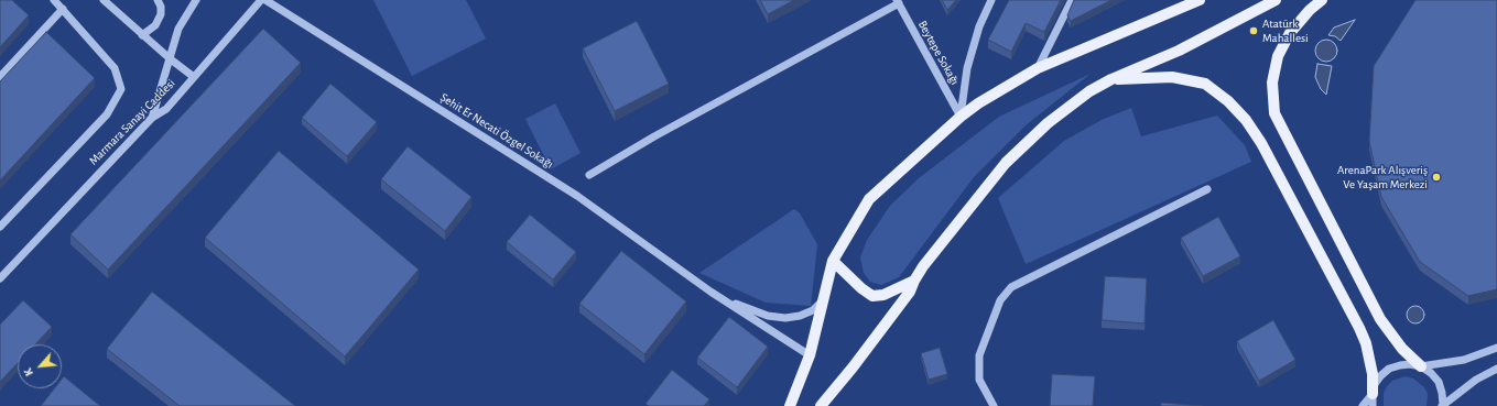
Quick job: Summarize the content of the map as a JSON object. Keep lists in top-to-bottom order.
{
  "streets": {
    "street": ["Beytepe Sokağı", "Marmara Sanayi Caddesi", "Şehit Er Necati Özgel Sokağı"]
  },
  "places": ["Atatürk Mahallesi", "ArenaPark Alışveriş Ve Yaşam Merkezi"],
  "north": "bottom left"
}
